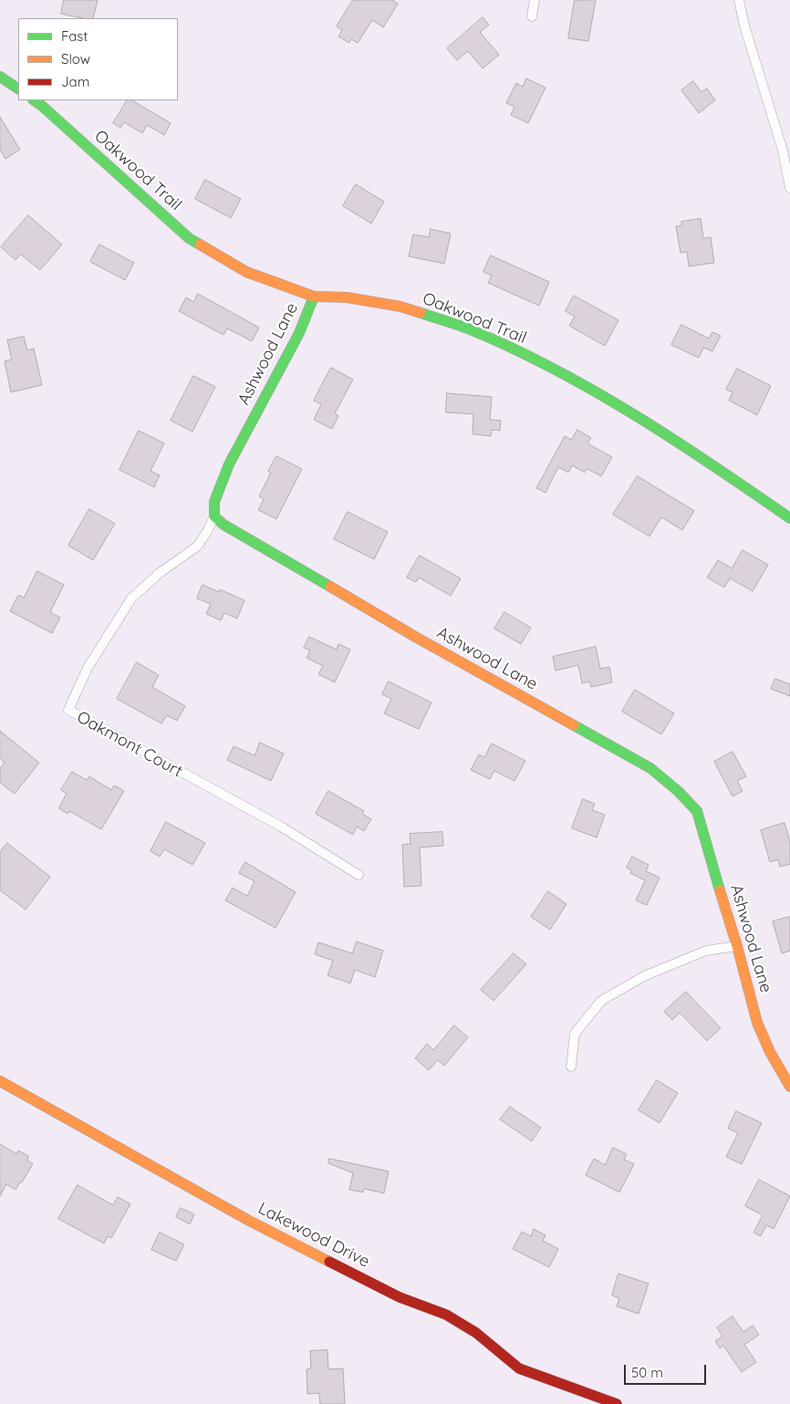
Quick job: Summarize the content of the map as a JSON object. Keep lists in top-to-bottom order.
{
  "streets": {
    "street": [
      "Oakwood Trail",
      "Ashwood Lane",
      "Oakmont Court",
      "Lakewood Drive"
    ]
  },
  "crossings": [
    ["Oakwood Trail", "Ashwood Lane"],
    ["Ashwood Lane", "Oakmont Court"]
  ],
  "legend": ["Fast", "Slow", "Jam"],
  "scale_bar": "50 m"
}
